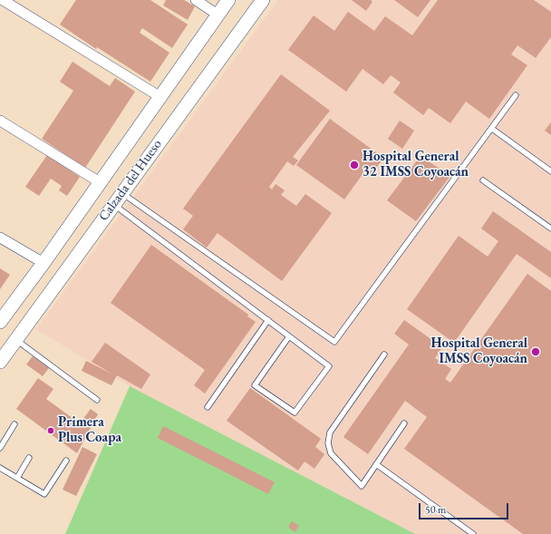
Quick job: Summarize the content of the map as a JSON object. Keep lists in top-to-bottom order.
{
  "streets": {
    "main road": ["Calzada del Hueso"]
  },
  "places": ["Hospital General 32 IMSS Coyoacán", "Hospital General IMSS Coyoacán", "Primera Plus Coapa"],
  "scale_bar": "50 m"
}
